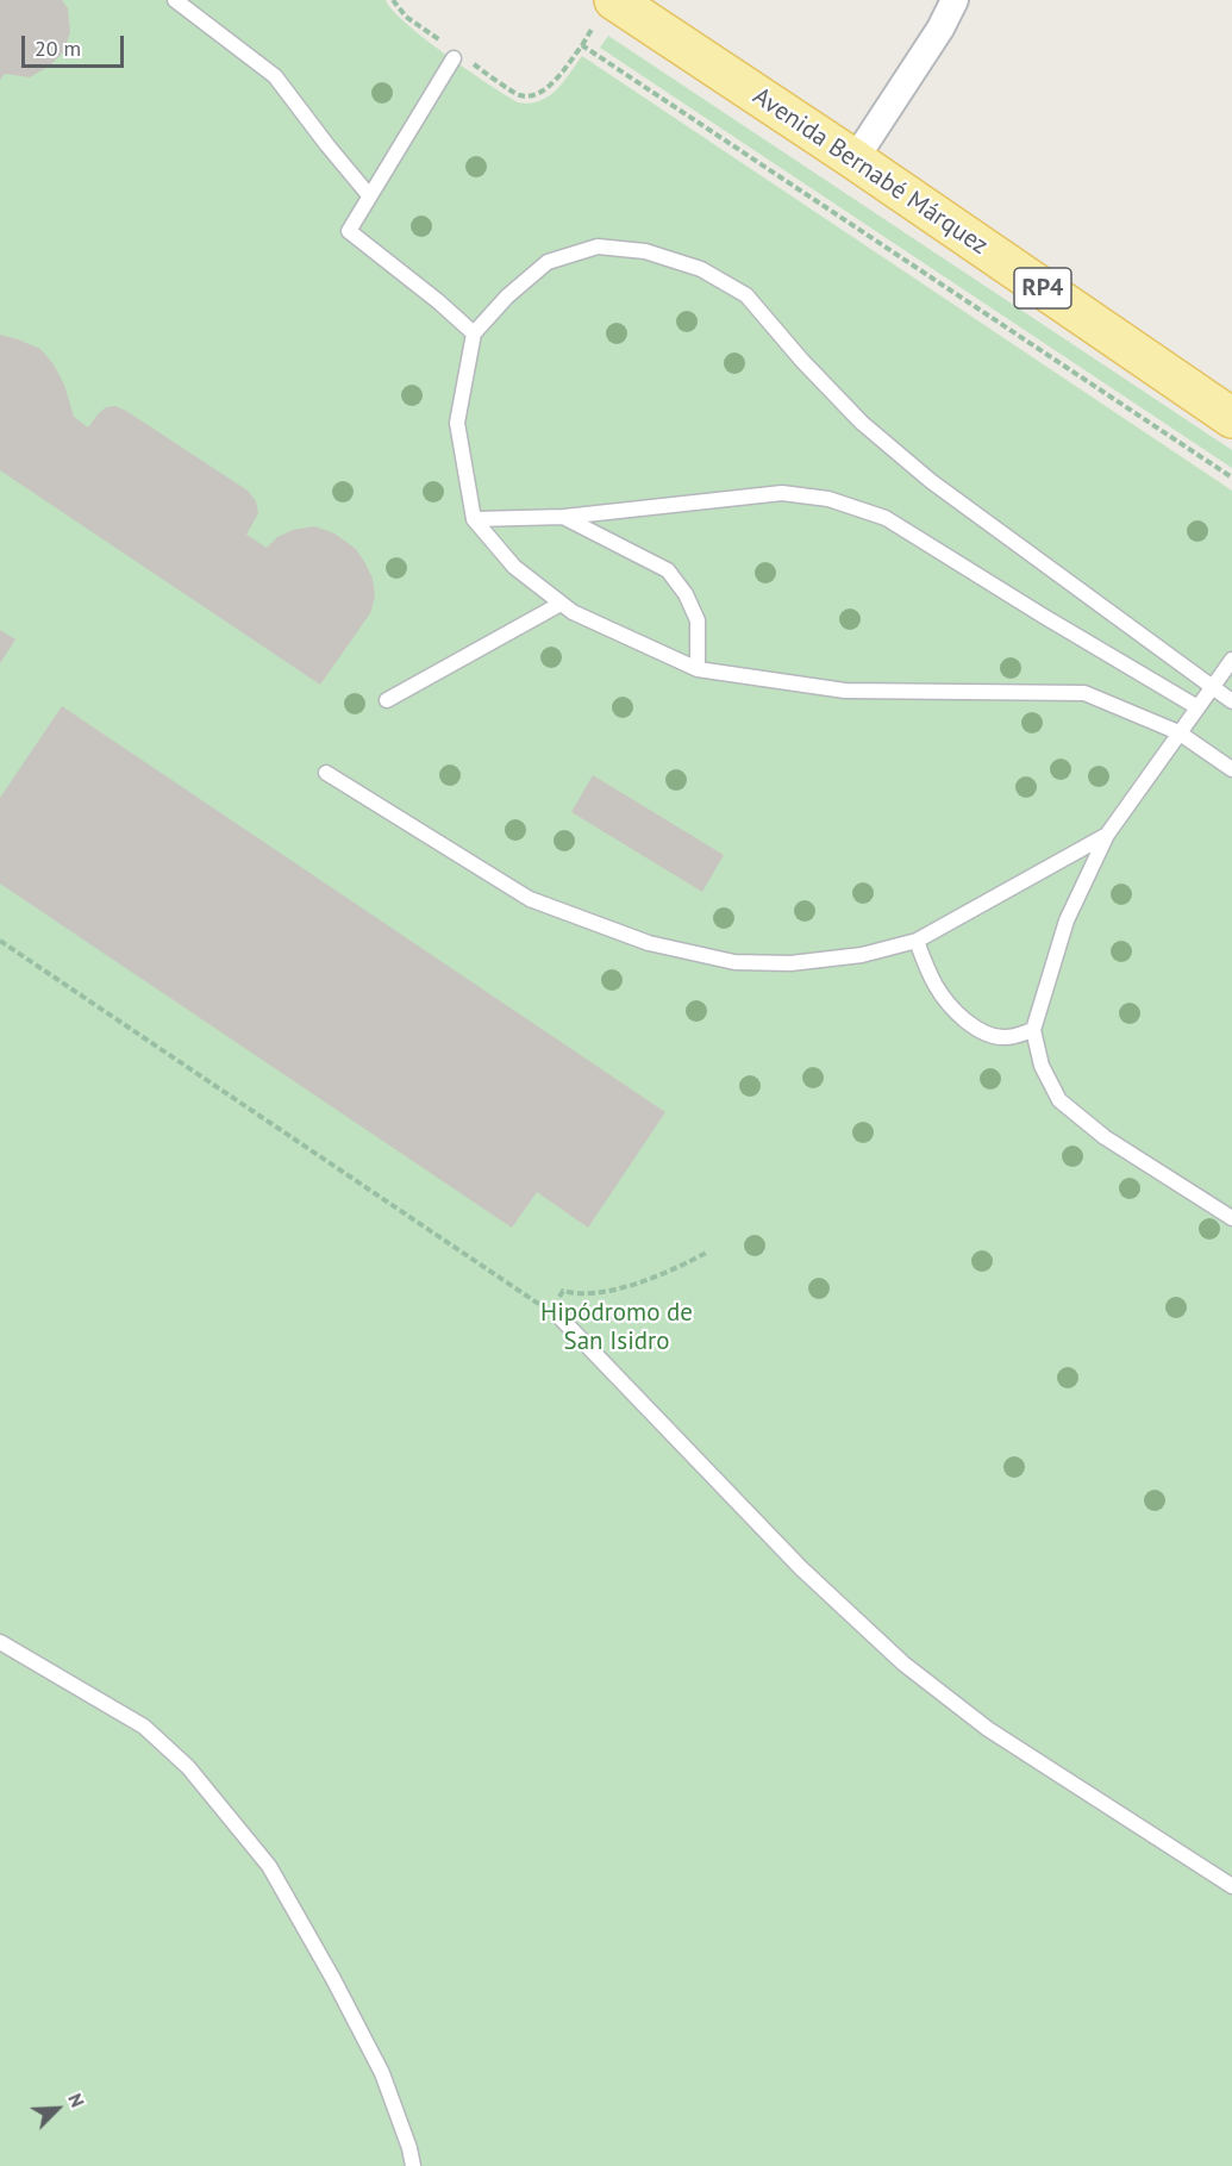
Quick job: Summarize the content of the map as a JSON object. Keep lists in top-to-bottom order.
{
  "streets": {
    "main road": ["Avenida Bernabé Márquez", "RP4"]
  },
  "parks": ["Hipódromo de San Isidro"],
  "scale_bar": "20 m",
  "north": "top right"
}
